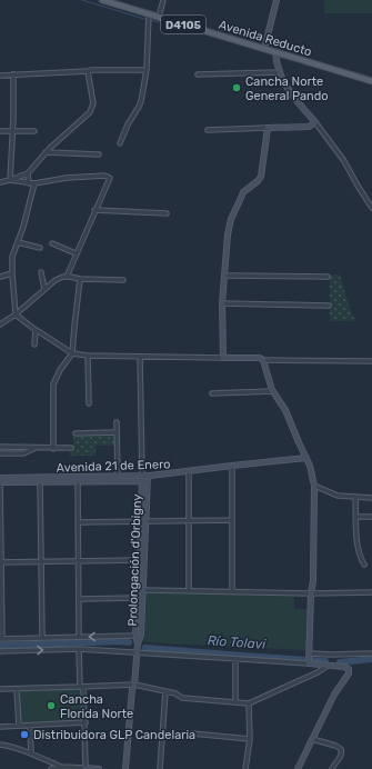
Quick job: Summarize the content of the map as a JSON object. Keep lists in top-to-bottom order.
{
  "streets": {
    "main road": [
      "D4105",
      "Avenida Reducto",
      "Avenida 21 de Enero",
      "Prolongación d'Orbigny"
    ]
  },
  "crossings": [
    ["Avenida 21 de Enero", "Prolongación d'Orbigny"]
  ],
  "water": ["Río Tolavi"],
  "places": ["Cancha Norte General Pando", "Cancha Florida Norte", "Distribuidora GLP Candelaria"]
}
